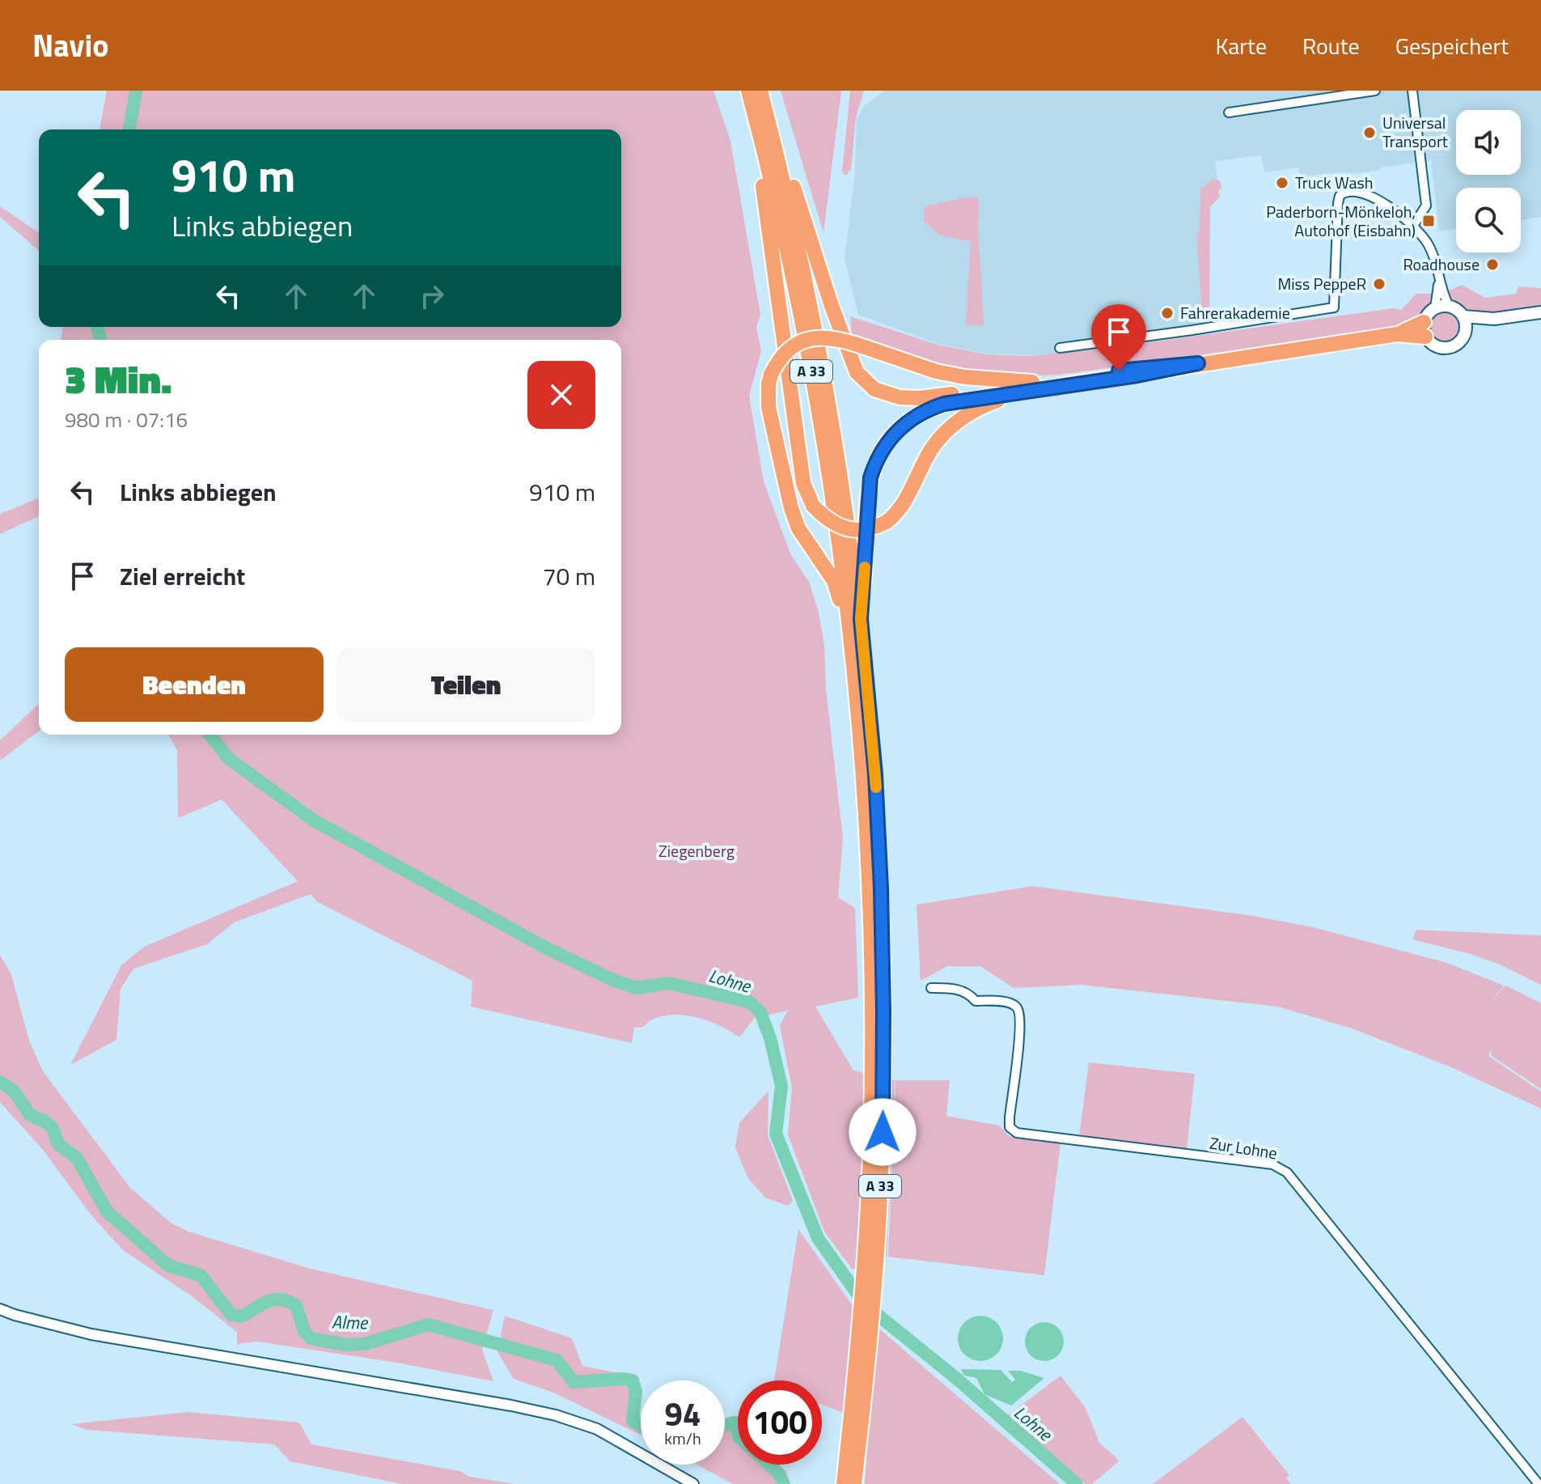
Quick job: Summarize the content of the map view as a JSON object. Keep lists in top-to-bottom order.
{
  "streets": {
    "highway": ["A 33"],
    "street": ["Zur Lohne"]
  },
  "water": ["Lohne", "Alme"],
  "parks": ["Ziegenberg"],
  "places": {
    "other": [
      "Universal Transport",
      "Truck Wash",
      "Roadhouse",
      "Miss PeppeR",
      "Fahrerakademie"
    ],
    "transit": ["Paderborn-Mönkeloh, Autohof (Eisbahn)"]
  },
  "page": {
    "header": "Navio",
    "nav": ["Karte", "Route", "Gespeichert"],
    "turn": ["910 m", "Links abbiegen"],
    "heading": ["3 Min.", "980 m · 07:16"],
    "list": [
      {
        "name": "Links abbiegen",
        "value": "910 m"
      },
      {
        "name": "Ziel erreicht",
        "value": "70 m"
      }
    ],
    "buttons": ["Beenden", "Teilen"],
    "speed": "94 km/h",
    "limit": "100"
  }
}
